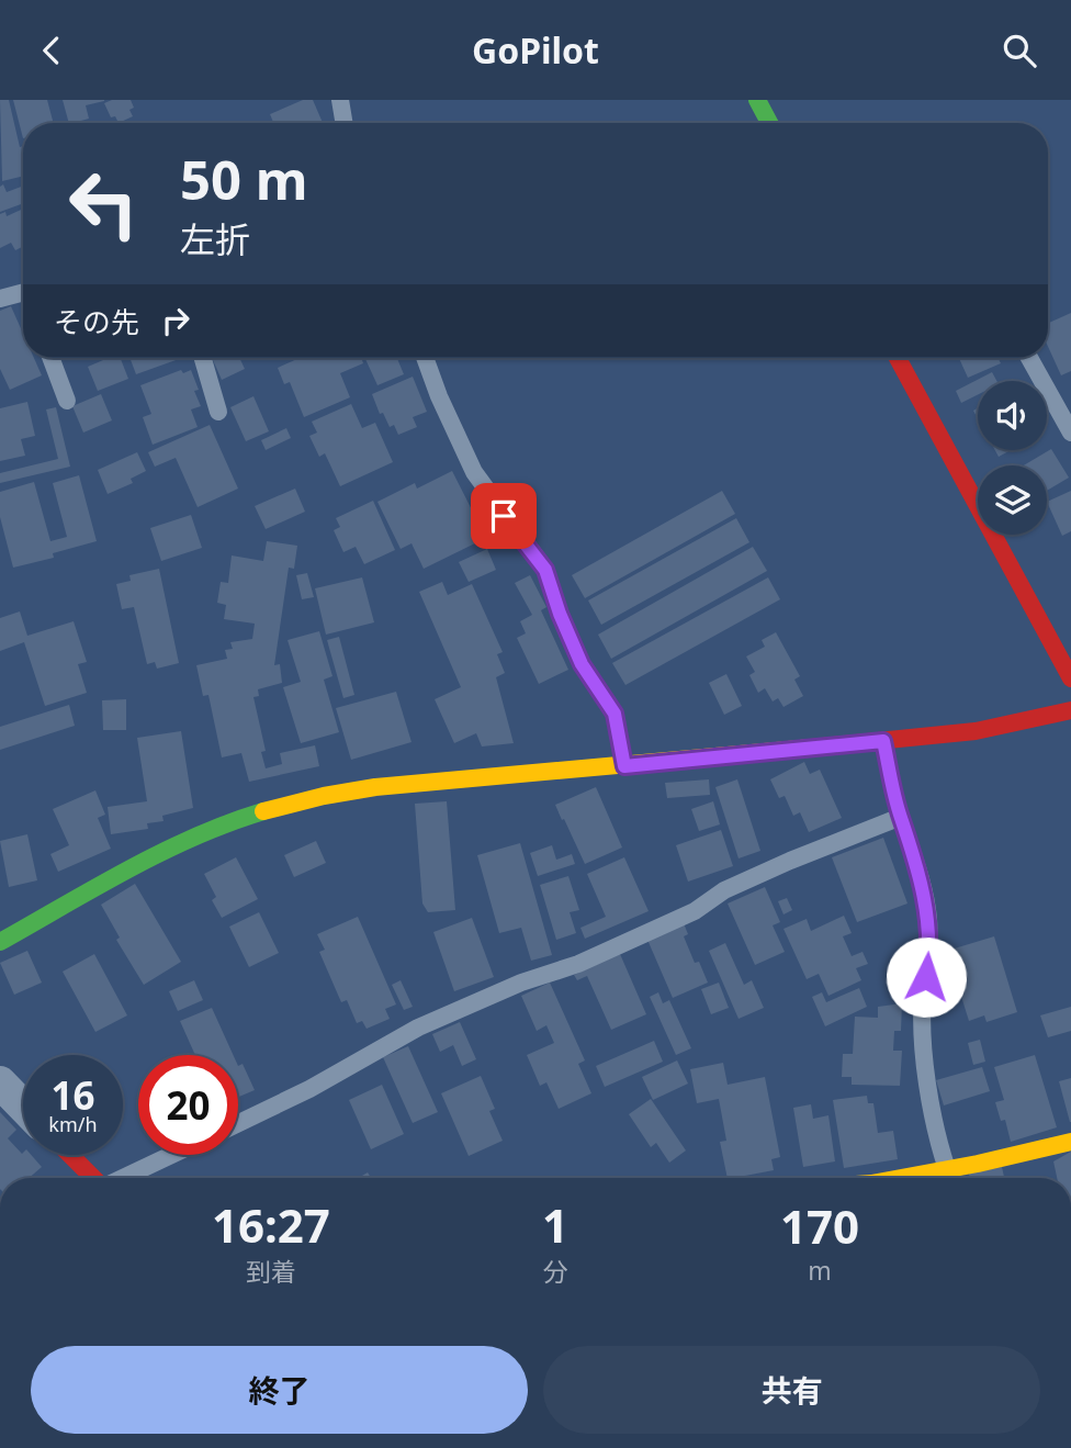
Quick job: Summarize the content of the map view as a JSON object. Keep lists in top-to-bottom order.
{
  "page": {
    "header": "GoPilot",
    "turn": ["50 m", "左折"],
    "then": "その先",
    "speed": "16 km/h",
    "limit": "20",
    "eta": [
      "16:27",
      "到着",
      "1",
      "分",
      "170",
      "m"
    ],
    "buttons": ["終了", "共有"]
  }
}
